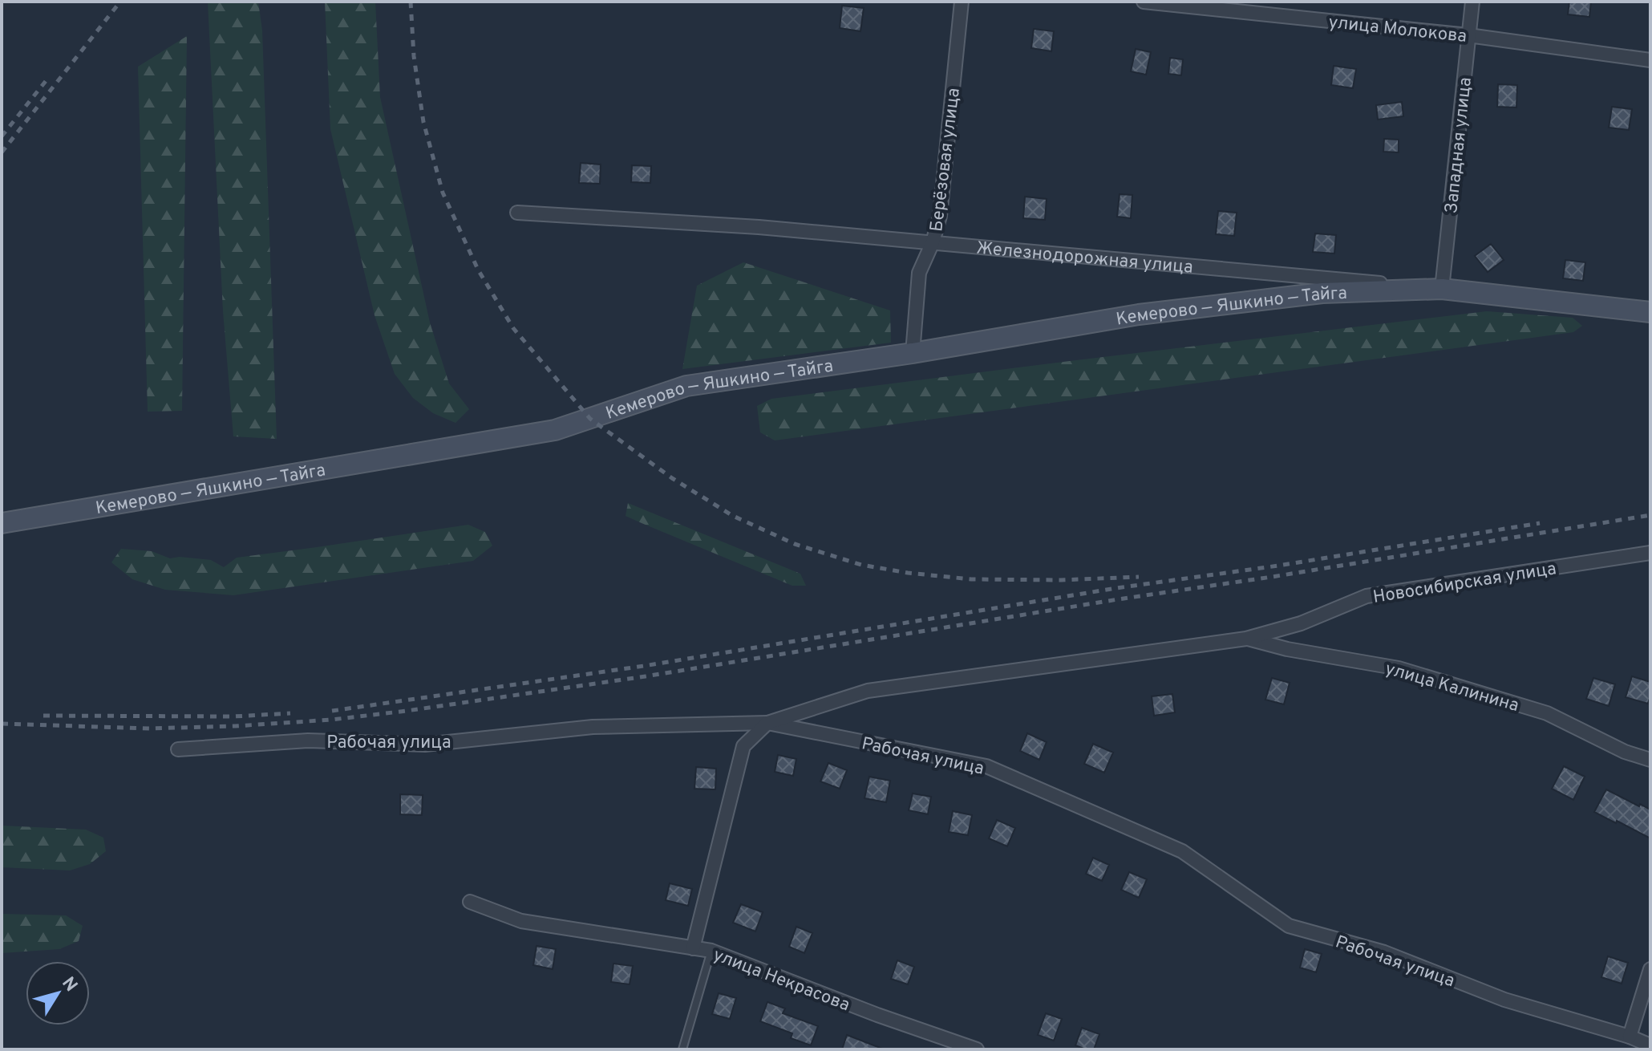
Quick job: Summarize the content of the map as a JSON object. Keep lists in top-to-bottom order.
{
  "streets": {
    "main road": ["Железнодорожная улица", "Кемерово — Яшкино — Тайга"],
    "street": [
      "улица Молокова",
      "Западная улица",
      "Берёзовая улица",
      "Новосибирская улица",
      "улица Калинина",
      "Рабочая улица",
      "улица Некрасова"
    ]
  },
  "crossings": [
    ["улица Молокова", "Западная улица"],
    ["Западная улица", "Железнодорожная улица"],
    ["Западная улица", "Кемерово — Яшкино — Тайга"],
    ["Берёзовая улица", "Железнодорожная улица"],
    ["Берёзовая улица", "Кемерово — Яшкино — Тайга"],
    ["Железнодорожная улица", "Кемерово — Яшкино — Тайга"],
    ["Новосибирская улица", "улица Калинина"]
  ],
  "north": "top right"
}
